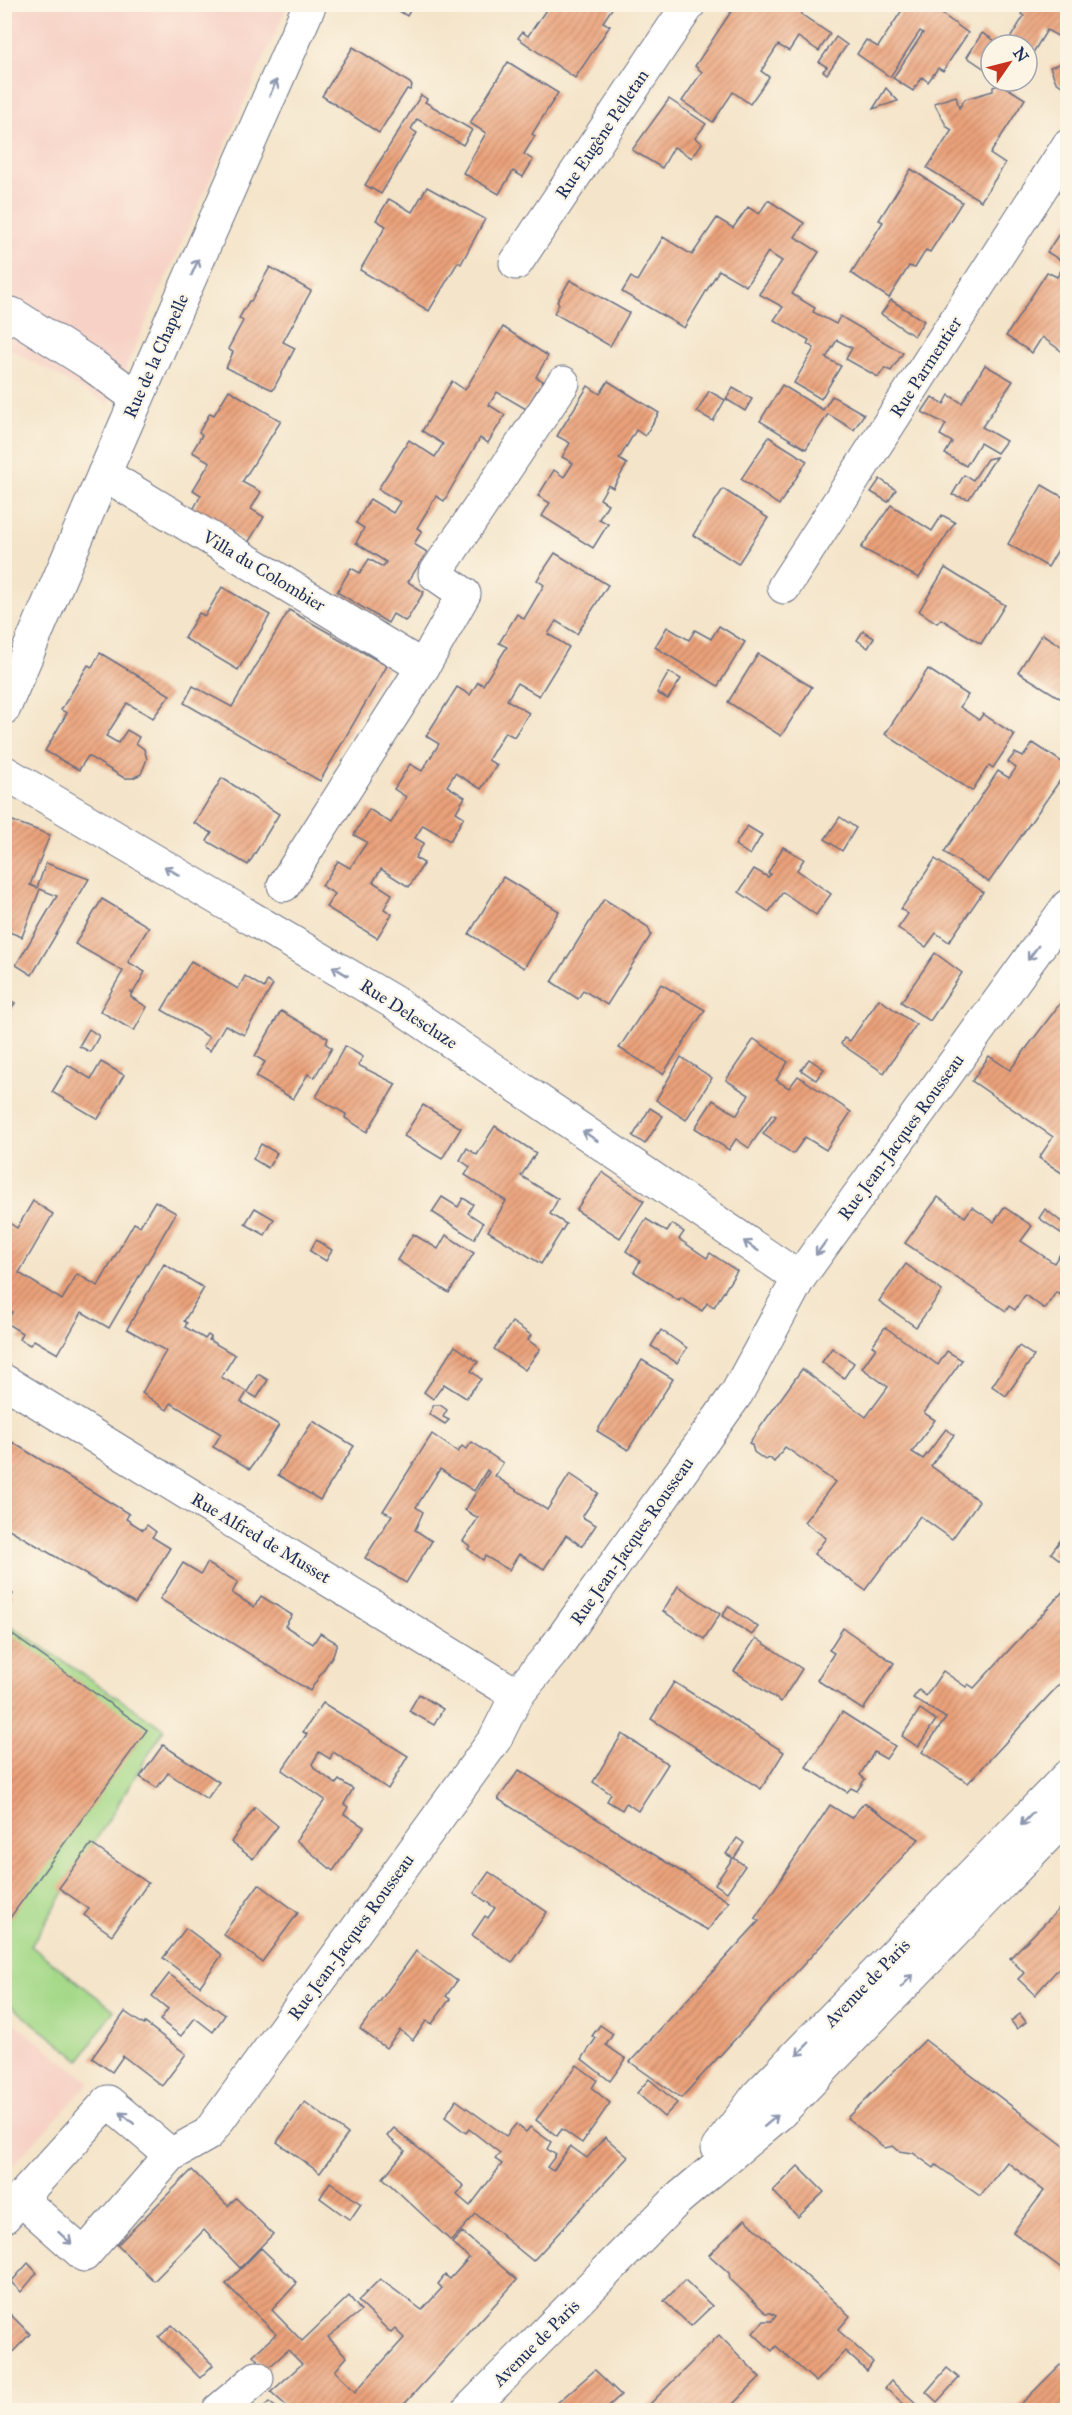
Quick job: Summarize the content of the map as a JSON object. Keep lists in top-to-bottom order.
{
  "streets": {
    "street": [
      "Rue Eugène Pelletan",
      "Rue de la Chapelle",
      "Rue Parmentier",
      "Villa du Colombier",
      "Rue Delescluze",
      "Rue Jean-Jacques Rousseau",
      "Rue Alfred de Musset",
      "Avenue de Paris"
    ]
  },
  "crossings": [
    ["Rue de la Chapelle", "Villa du Colombier"],
    ["Rue Delescluze", "Rue Jean-Jacques Rousseau"],
    ["Rue Jean-Jacques Rousseau", "Rue Alfred de Musset"]
  ],
  "one_way": ["Rue de la Chapelle", "Rue Delescluze"],
  "north": "top right"
}
